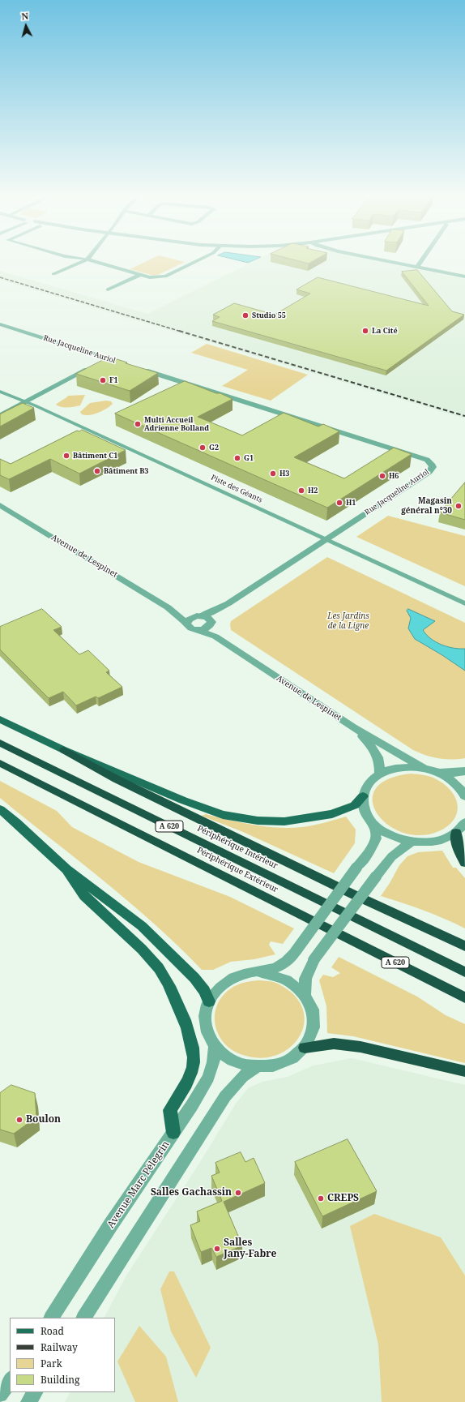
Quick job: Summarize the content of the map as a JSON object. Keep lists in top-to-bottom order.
{
  "streets": {
    "highway": ["A 620", "Périphérique Intérieur", "Périphérique Extérieur"],
    "street": [
      "Rue Jacqueline Auriol",
      "Piste des Géants",
      "Avenue de Lespinet",
      "Avenue Marc Pélegrin"
    ]
  },
  "crossings": [
    ["Rue Jacqueline Auriol", "Piste des Géants"],
    ["Rue Jacqueline Auriol", "Avenue de Lespinet"]
  ],
  "parks": ["Les Jardins de la Ligne"],
  "places": [
    "Studio 55",
    "La Cité",
    "F1",
    "Multi Accueil Adrienne Bolland",
    "G2",
    "Bâtiment C1",
    "G1",
    "Bâtiment B3",
    "H3",
    "H6",
    "H2",
    "H1",
    "Magasin général n°30",
    "Boulon",
    "Salles Gachassin",
    "CREPS",
    "Salles Jany-Fabre"
  ],
  "legend": [
    "Road",
    "Railway",
    "Park",
    "Building"
  ],
  "north": "top"
}
